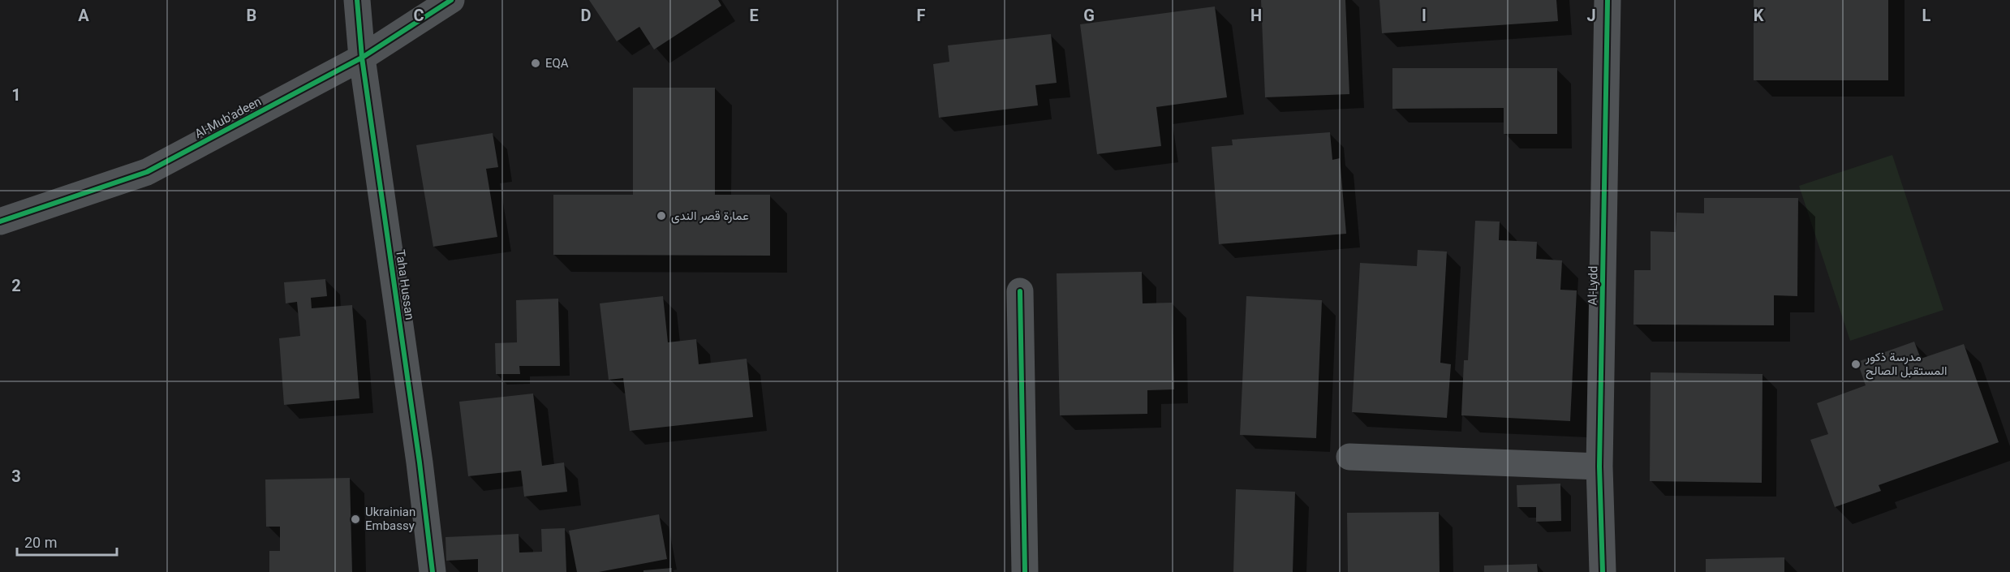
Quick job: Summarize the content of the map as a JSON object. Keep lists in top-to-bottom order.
{
  "streets": {
    "street": ["Al-Mub'adeen", "Taha Hussan", "Al-Lydd"]
  },
  "crossings": [
    ["Al-Mub'adeen", "Taha Hussan"]
  ],
  "places": [
    "EQA",
    "عمارة قصر الندى",
    "مدرسة ذكور المستقبل الصالح",
    "Ukrainian Embassy"
  ],
  "scale_bar": "20 m",
  "grid": {
    "columns": [
      "A",
      "B",
      "C",
      "D",
      "E",
      "F",
      "G",
      "H",
      "I",
      "J",
      "K",
      "L"
    ],
    "rows": ["1", "2", "3"]
  }
}
